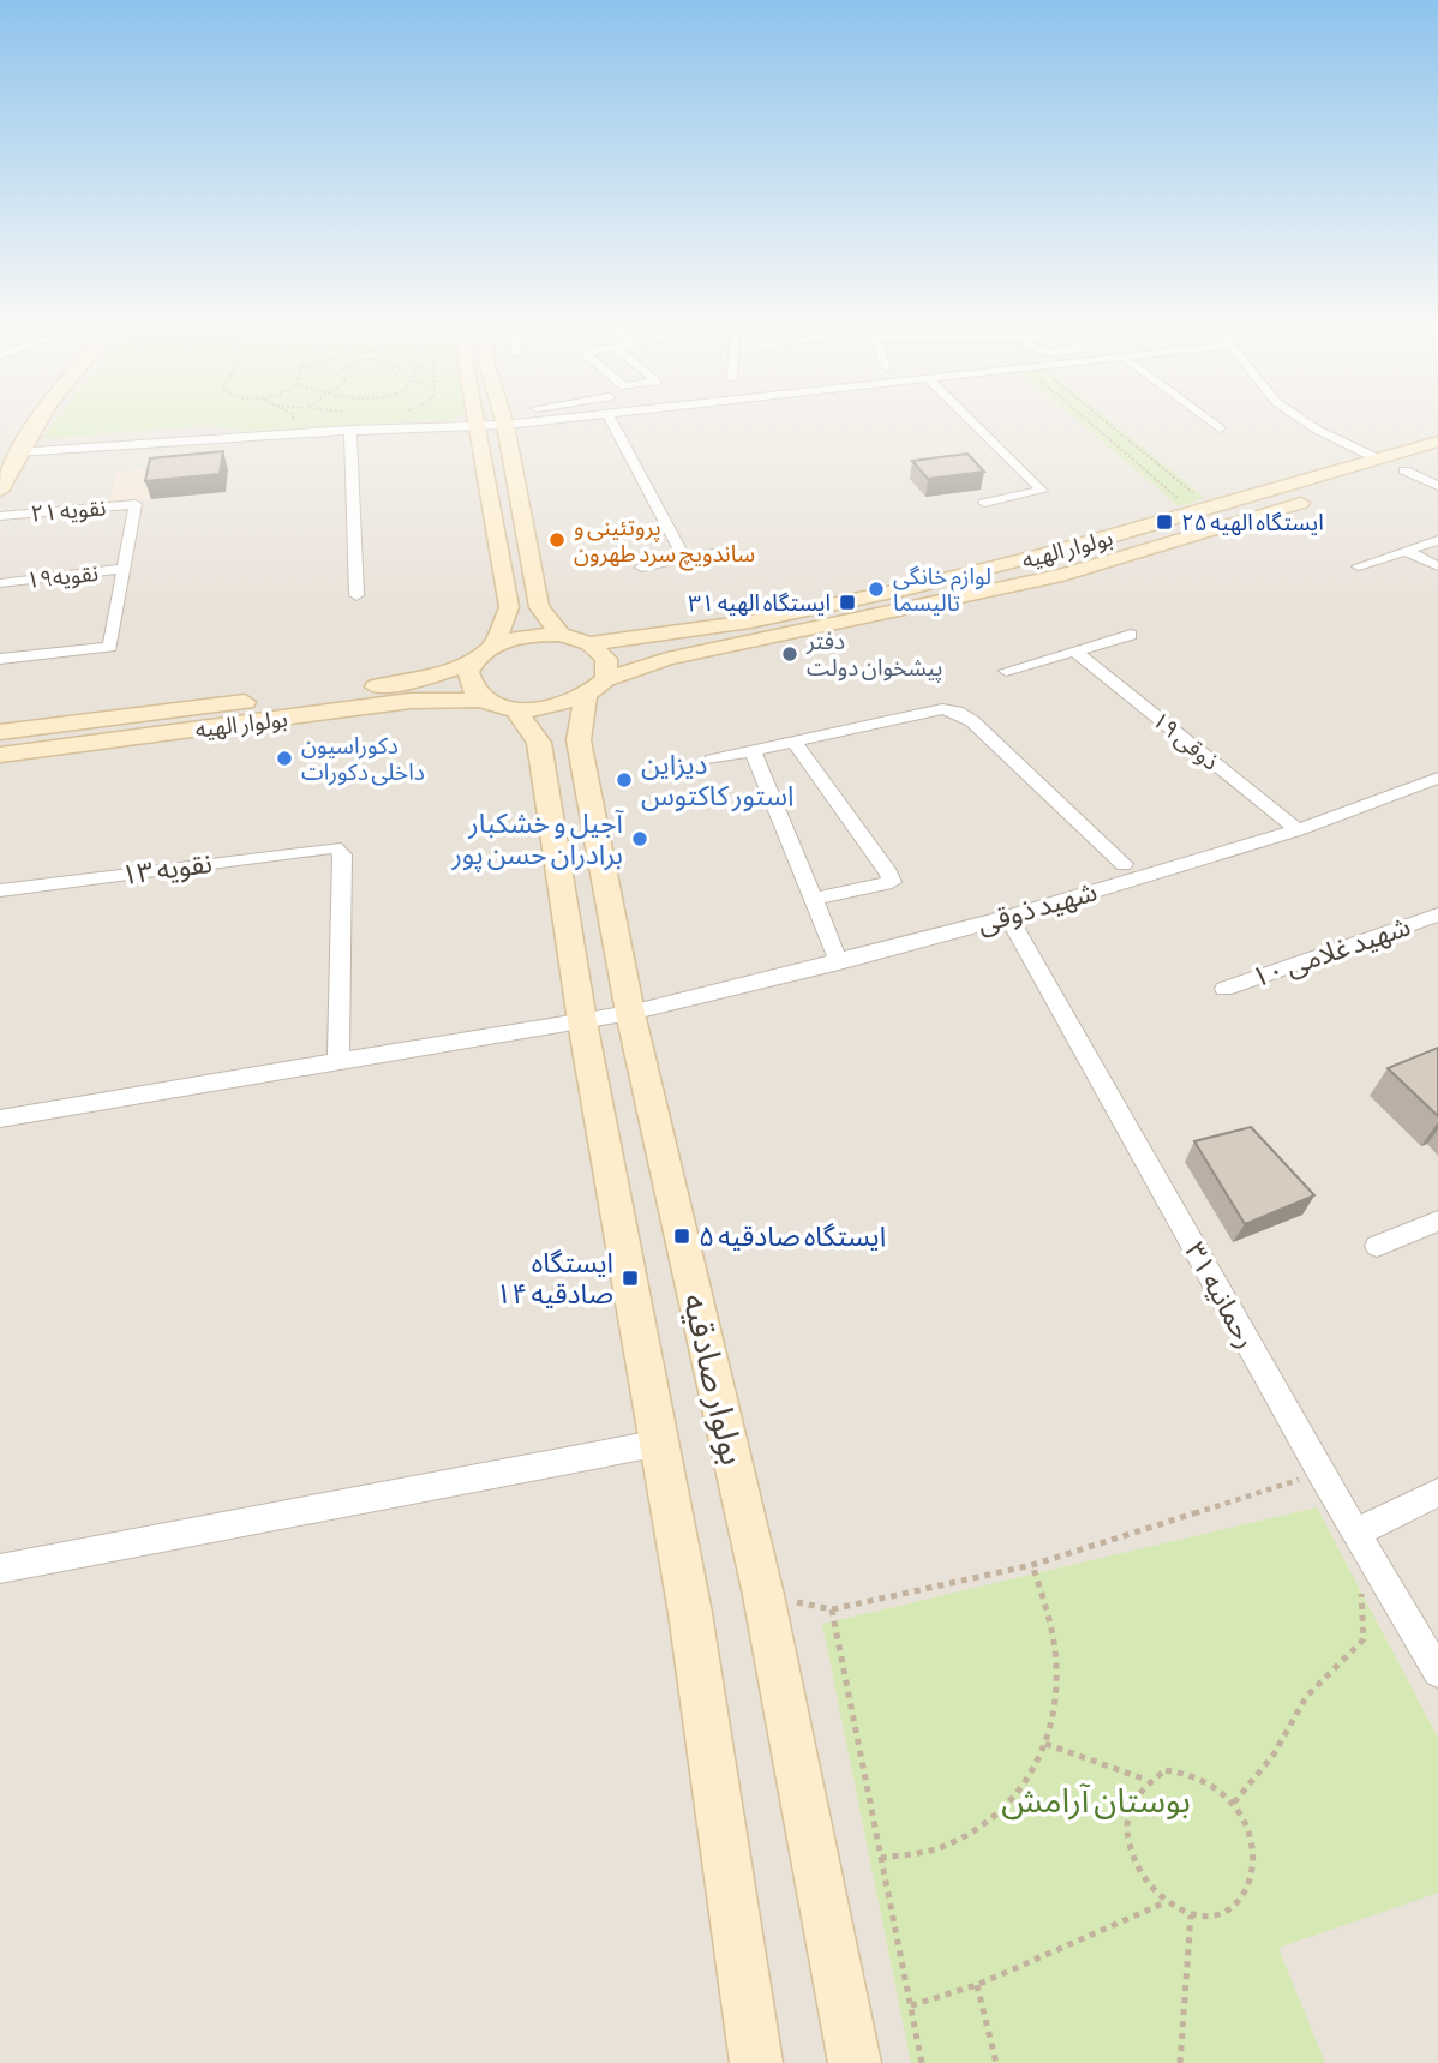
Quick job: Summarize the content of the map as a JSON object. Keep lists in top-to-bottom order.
{
  "streets": {
    "main road": ["بولوار الهیه", "بولوار صادقیه"],
    "street": [
      "نقویه ۲۱",
      "نقویه۱۹",
      "ذوقی ۱۹",
      "نقویه ۱۳",
      "شهید ذوقی",
      "شهید غلامی ۱۰",
      "رحمانیه ۳۱"
    ]
  },
  "crossings": [
    ["نقویه ۲۱", "نقویه۱۹"],
    ["بولوار الهیه", "بولوار صادقیه"],
    ["ذوقی ۱۹", "شهید ذوقی"],
    ["نقویه ۱۳", "شهید ذوقی"],
    ["شهید ذوقی", "رحمانیه ۳۱"],
    ["شهید ذوقی", "بولوار صادقیه"]
  ],
  "parks": ["بوستان آرامش"],
  "places": {
    "transit": [
      "ایستگاه الهیه ۲۵",
      "ایستگاه الهیه ۳۱",
      "ایستگاه صادقیه ۵",
      "ایستگاه صادقیه ۱۴"
    ],
    "other": [
      "پروتئینی و ساندویچ سرد طهرون",
      "لوازم خانگی تالیسما",
      "دفتر پیشخوان دولت",
      "دکوراسیون داخلی دکورات",
      "دیزاین استور کاکتوس",
      "آجیل و خشکبار برادران حسن پور"
    ]
  }
}
